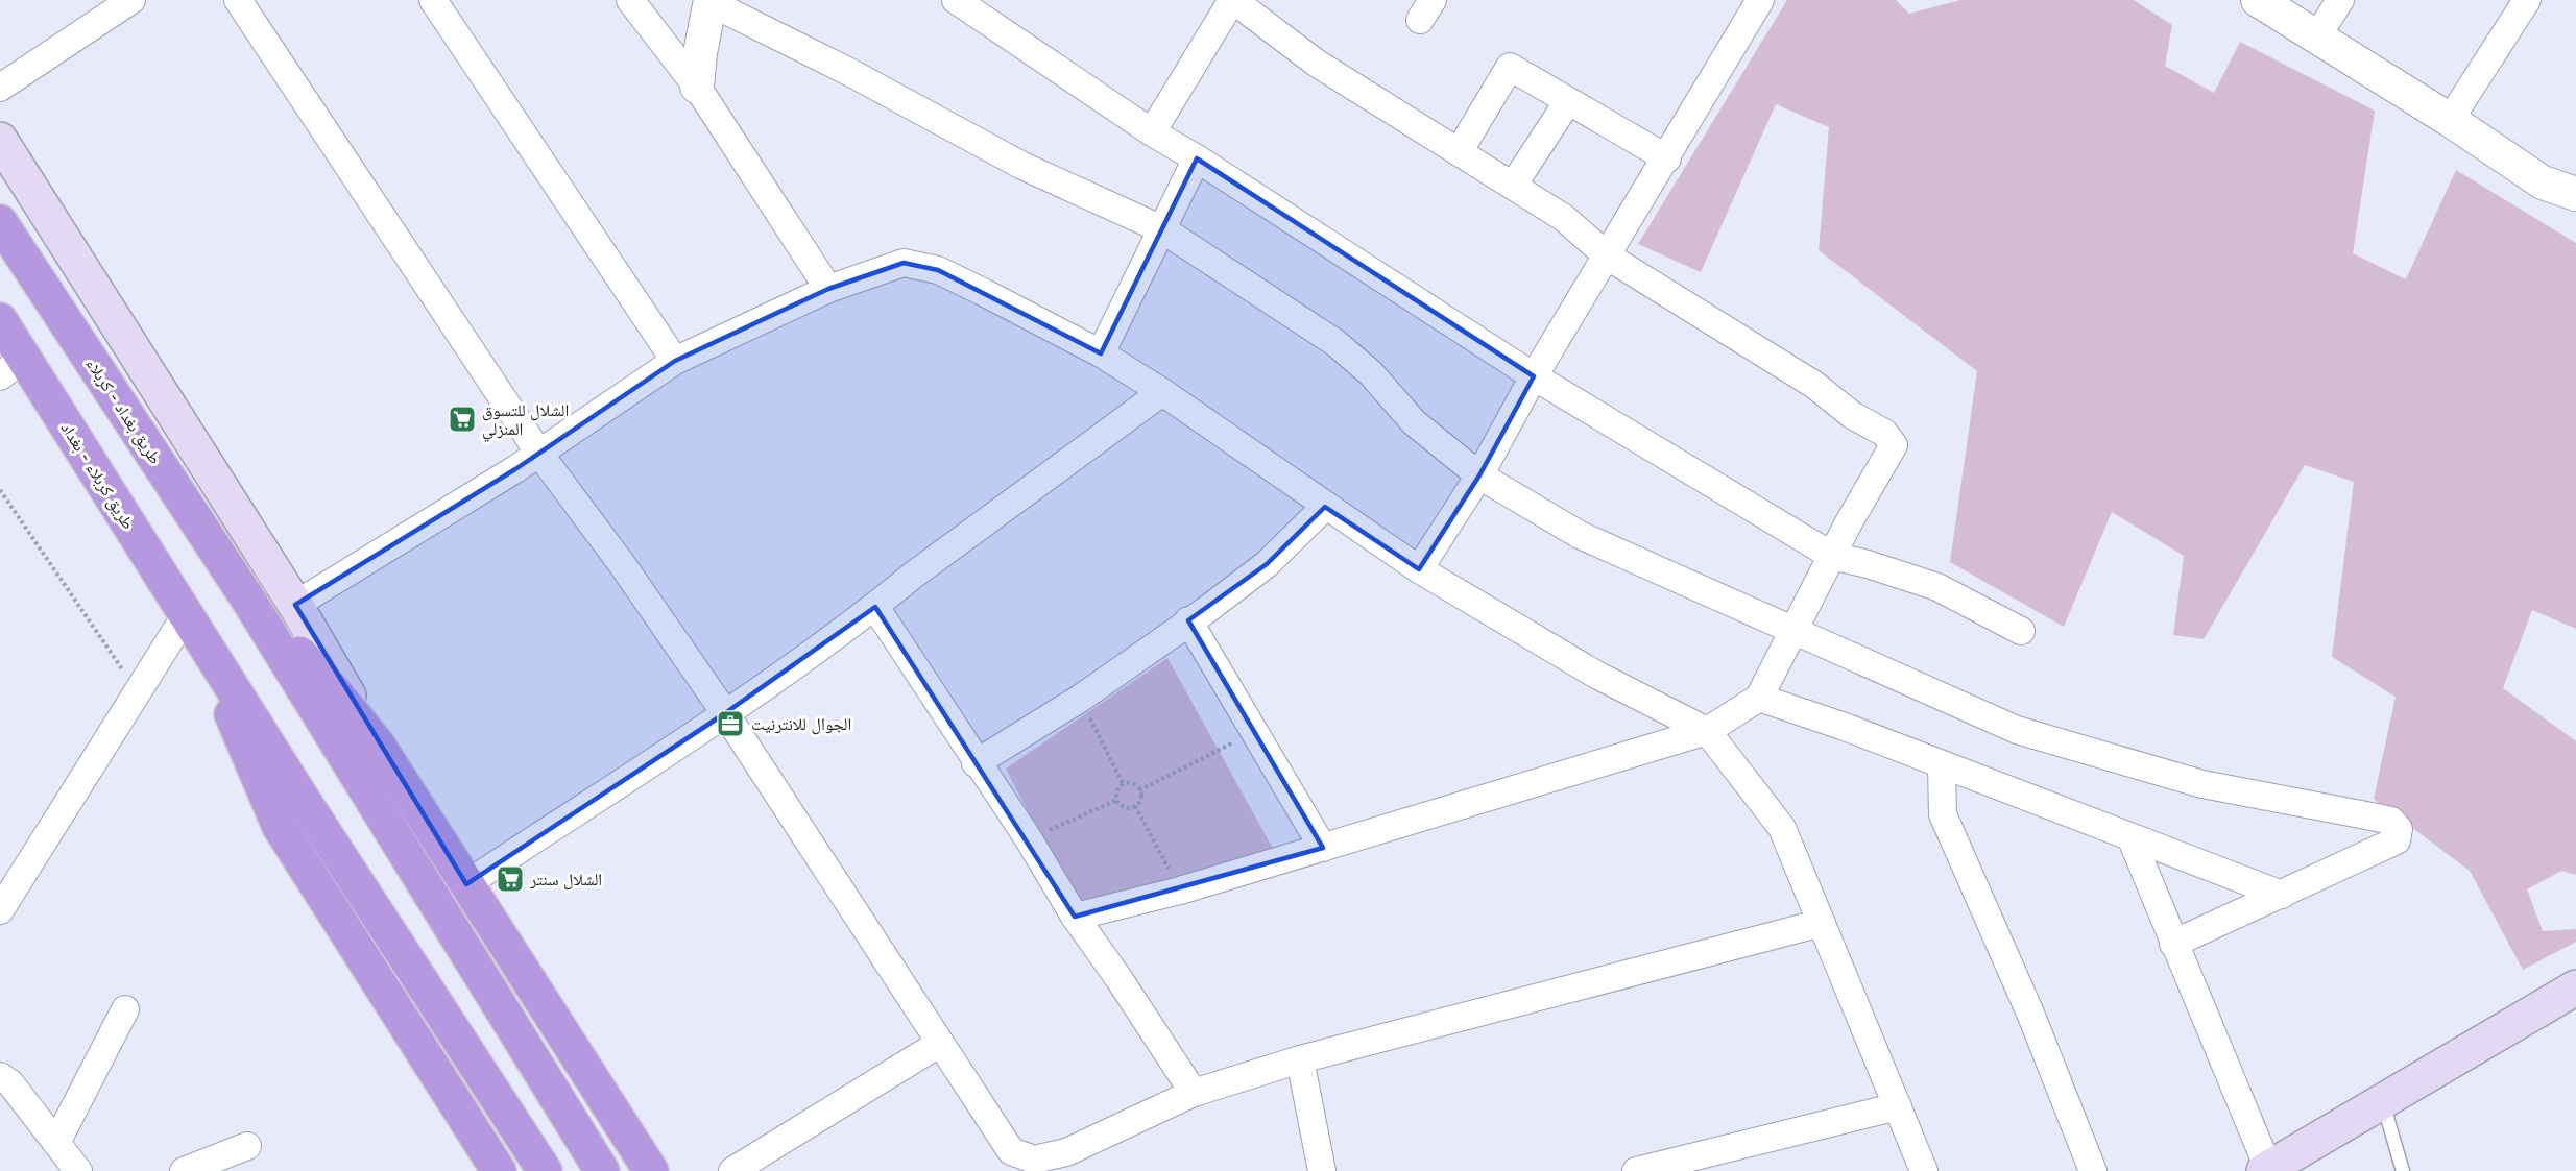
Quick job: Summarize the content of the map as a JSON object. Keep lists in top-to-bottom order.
{
  "streets": {
    "highway": ["طريق بغداد - كربلاء", "طريق كربلاء - بغداد"]
  },
  "places": {
    "supermarket": ["الشلال للتسوق المنزلي", "الشلال سنتر"],
    "office": ["الجوال للانترنيت"]
  }
}
